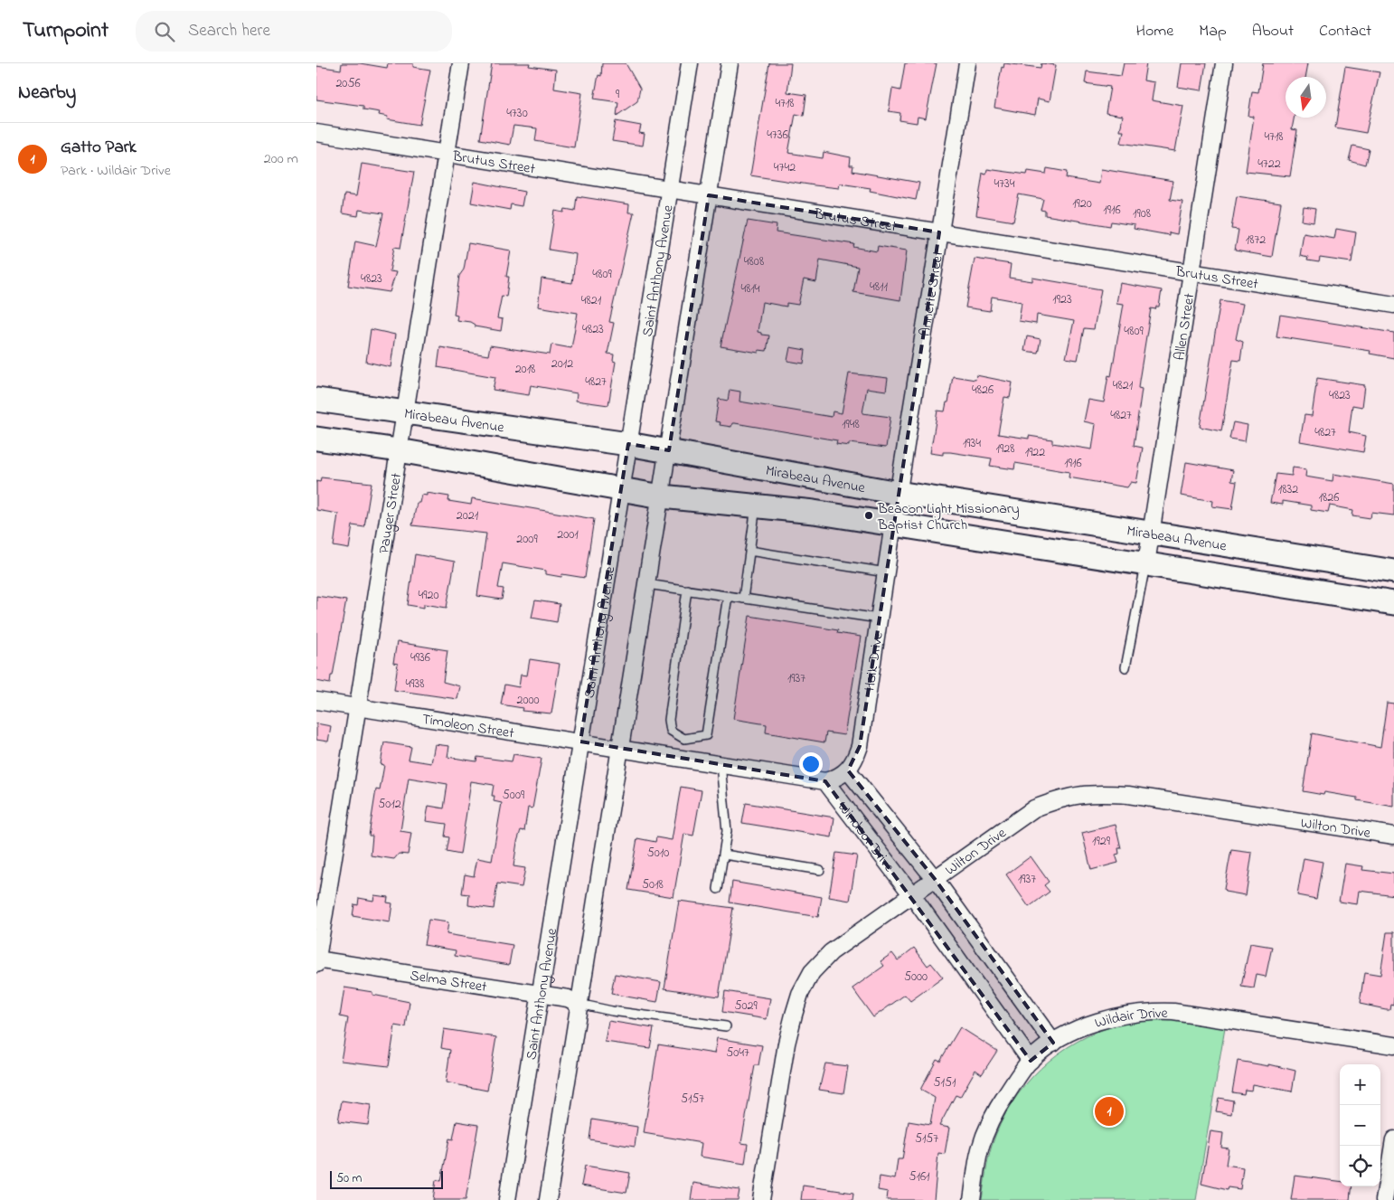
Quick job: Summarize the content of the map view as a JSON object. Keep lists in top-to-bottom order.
{
  "streets": {
    "street": [
      "Brutus Street",
      "Saint Anthony Avenue",
      "Annette Street",
      "Allen Street",
      "Mirabeau Avenue",
      "Pauger Street",
      "Haik Drive",
      "Timoleon Street",
      "Wilton Drive",
      "Windsor Drive",
      "Selma Street",
      "Wildair Drive"
    ]
  },
  "crossings": [
    ["Brutus Street", "Saint Anthony Avenue"],
    ["Brutus Street", "Annette Street"],
    ["Brutus Street", "Allen Street"],
    ["Brutus Street", "Pauger Street"],
    ["Saint Anthony Avenue", "Mirabeau Avenue"],
    ["Saint Anthony Avenue", "Timoleon Street"],
    ["Saint Anthony Avenue", "Selma Street"],
    ["Annette Street", "Mirabeau Avenue"],
    ["Annette Street", "Haik Drive"],
    ["Allen Street", "Mirabeau Avenue"],
    ["Mirabeau Avenue", "Pauger Street"],
    ["Pauger Street", "Timoleon Street"],
    ["Pauger Street", "Selma Street"],
    ["Haik Drive", "Windsor Drive"],
    ["Wilton Drive", "Windsor Drive"],
    ["Windsor Drive", "Wildair Drive"]
  ],
  "places": ["Beacon Light Missionary Baptist Church"],
  "house_numbers": [
    "2056",
    "9",
    "4718",
    "4730",
    "4736",
    "4718",
    "4722",
    "4742",
    "4734",
    "1920",
    "1916",
    "1908",
    "1872",
    "4808",
    "4809",
    "4823",
    "4811",
    "4814",
    "1923",
    "4821",
    "4823",
    "4809",
    "2012",
    "2018",
    "4827",
    "4821",
    "4826",
    "4823",
    "4827",
    "1948",
    "4827",
    "1934",
    "1928",
    "1922",
    "1916",
    "1832",
    "1826",
    "2021",
    "2001",
    "2009",
    "4920",
    "4936",
    "1937",
    "4938",
    "2000",
    "5009",
    "5012",
    "1929",
    "5010",
    "1937",
    "5018",
    "5000",
    "5029",
    "5047",
    "5151",
    "5157",
    "5157",
    "5161"
  ],
  "scale_bar": "50 m",
  "north": "bottom",
  "page": {
    "header": "Turnpoint",
    "search": "Search here",
    "nav": [
      "Home",
      "Map",
      "About",
      "Contact"
    ],
    "heading": "Nearby",
    "list": [
      {
        "mark": "1",
        "name": "Gatto Park",
        "note": "Park · Wildair Drive",
        "value": "200 m"
      }
    ],
    "map_buttons": ["+", "−"],
    "pins": "1",
    "scale": "50 m"
  }
}
